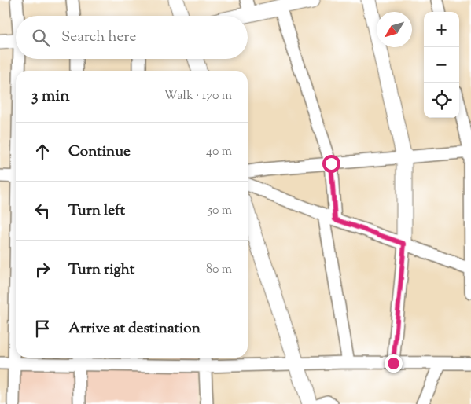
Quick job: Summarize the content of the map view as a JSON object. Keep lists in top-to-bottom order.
{
  "north": "bottom left",
  "page": {
    "map_buttons": ["+", "−"],
    "search": "Search here",
    "heading": ["3 min", "Walk · 170 m"],
    "list": [
      ["Continue", "40 m"],
      ["Turn left", "50 m"],
      ["Turn right", "80 m"],
      "Arrive at destination"
    ]
  }
}
